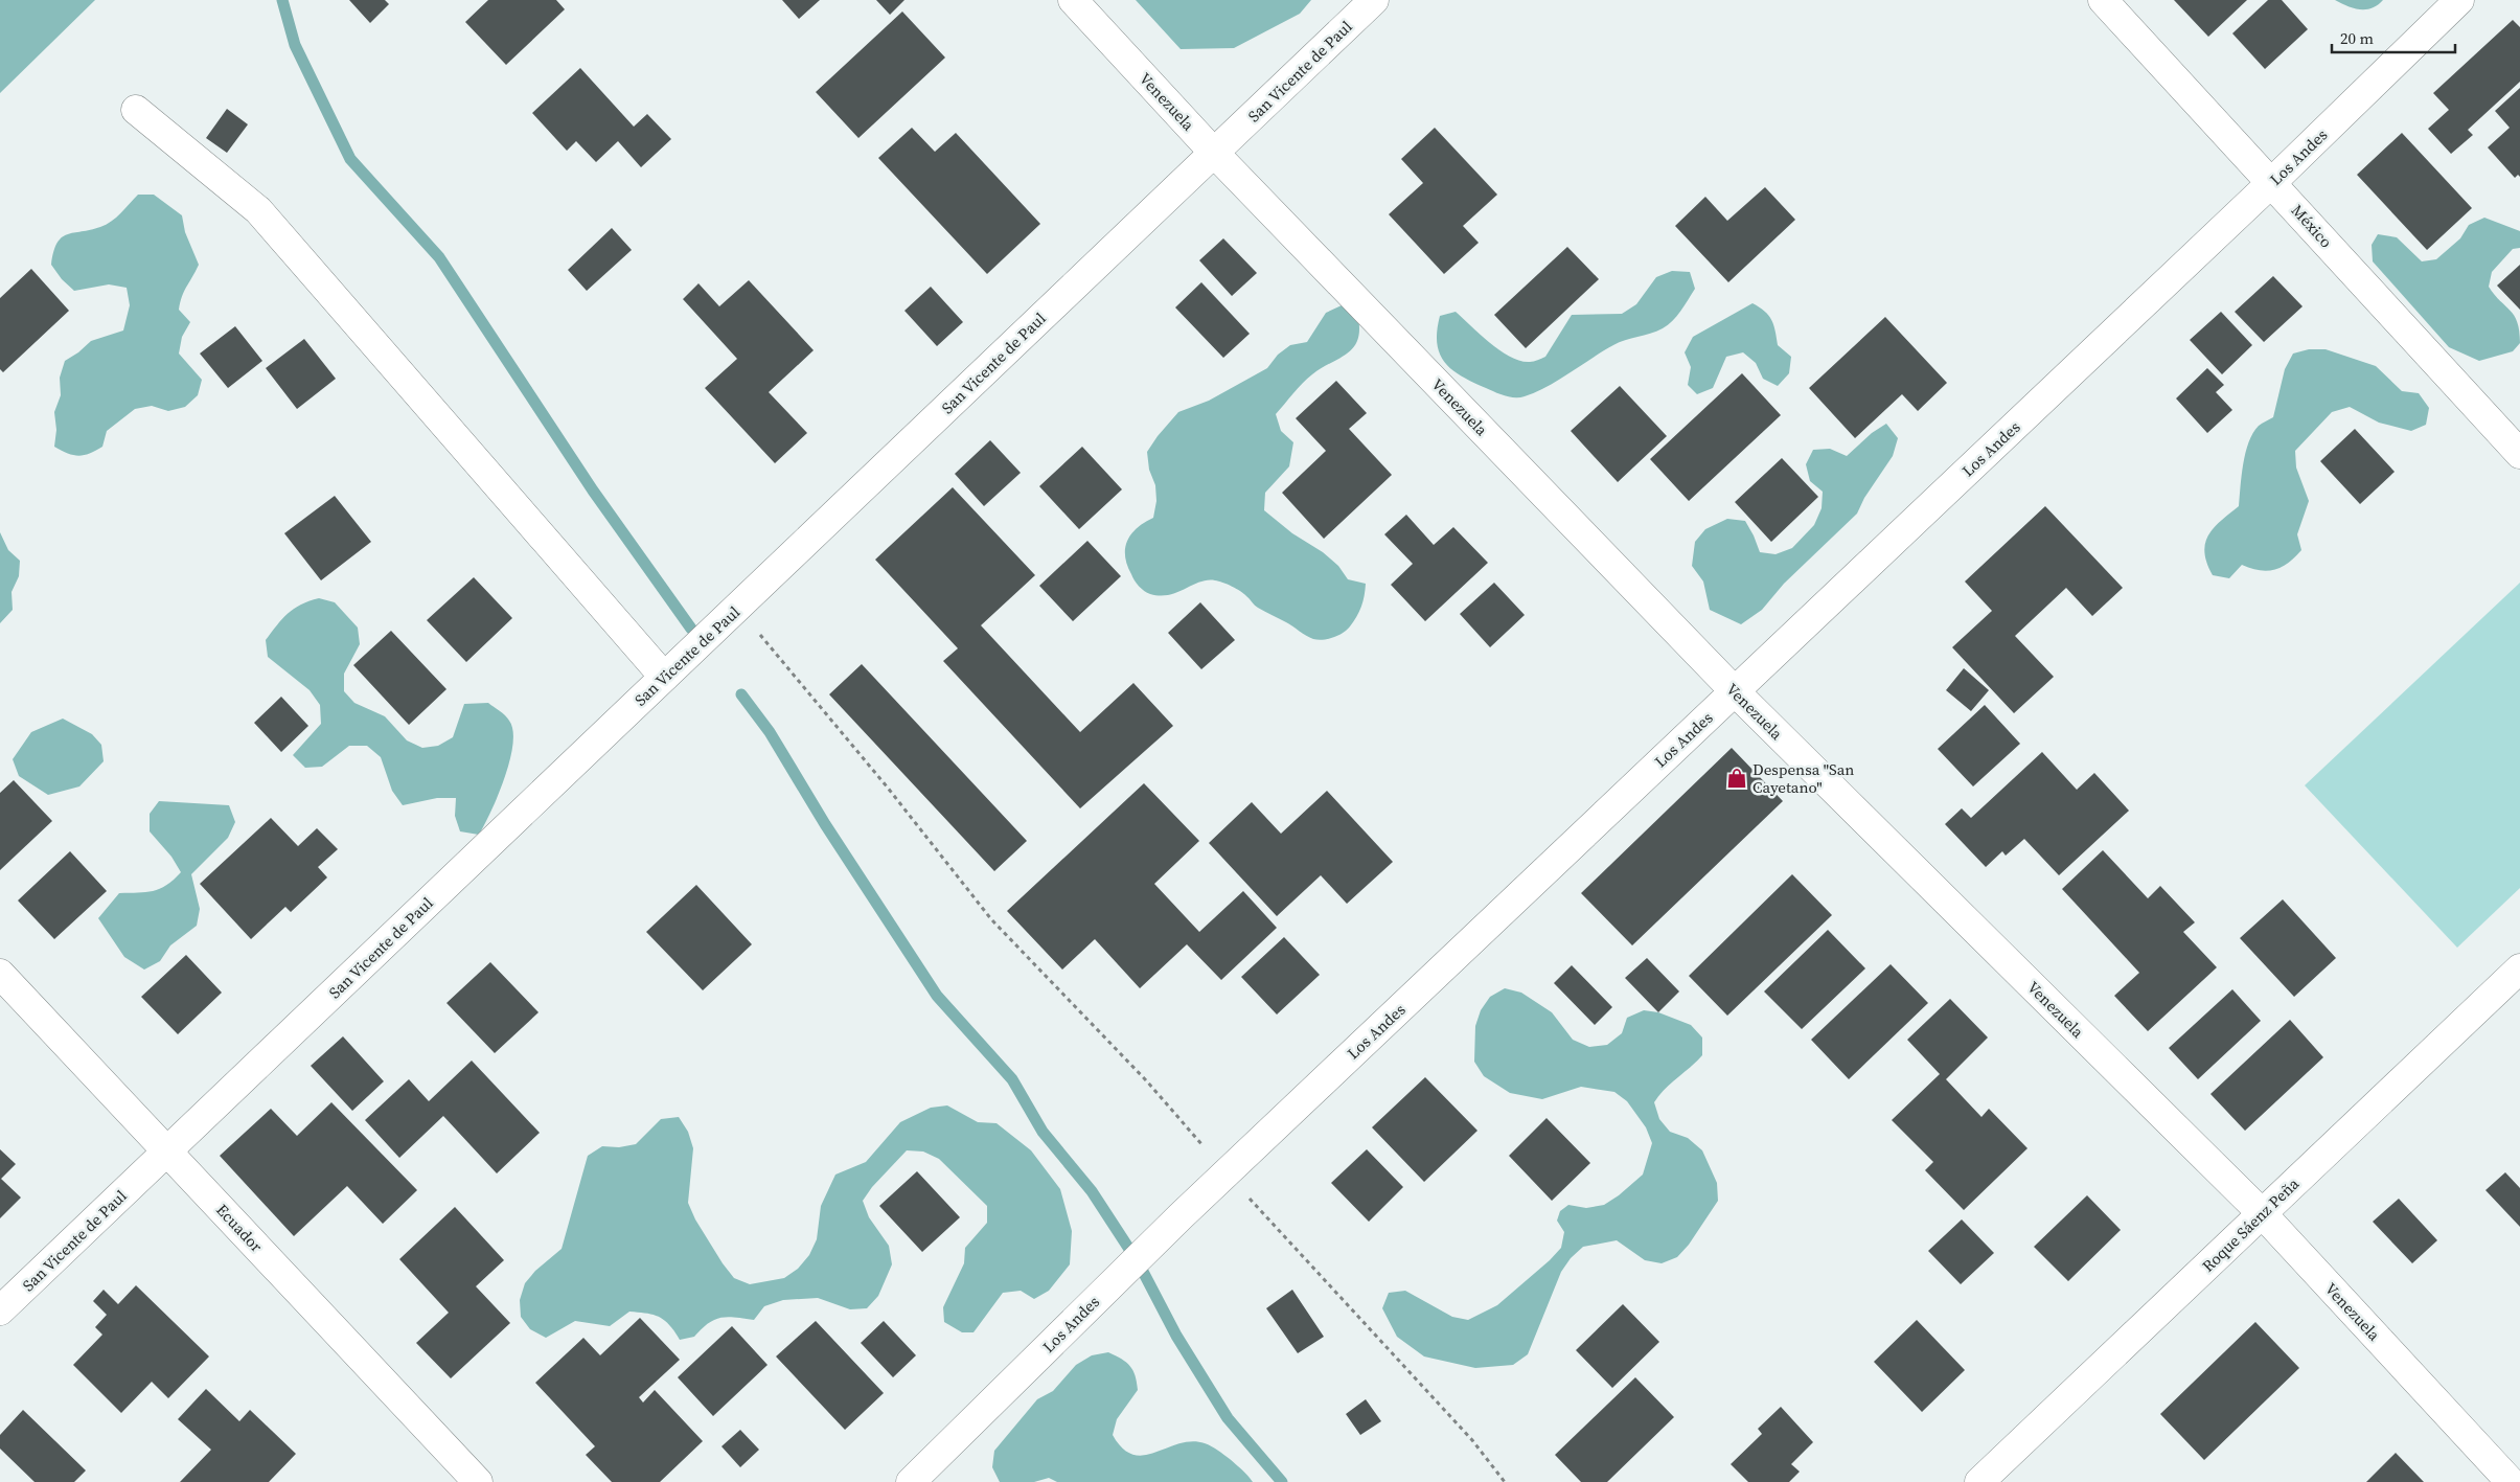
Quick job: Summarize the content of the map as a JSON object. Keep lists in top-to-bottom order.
{
  "streets": {
    "street": [
      "San Vicente de Paul",
      "Venezuela",
      "Los Andes",
      "México",
      "Roque Sáenz Peña",
      "Ecuador"
    ]
  },
  "crossings": [
    ["San Vicente de Paul", "Venezuela"],
    ["San Vicente de Paul", "Ecuador"],
    ["Venezuela", "Los Andes"],
    ["Venezuela", "Roque Sáenz Peña"],
    ["Los Andes", "México"]
  ],
  "places": {
    "shop": ["Despensa \"San Cayetano\""]
  },
  "scale_bar": "20 m"
}
